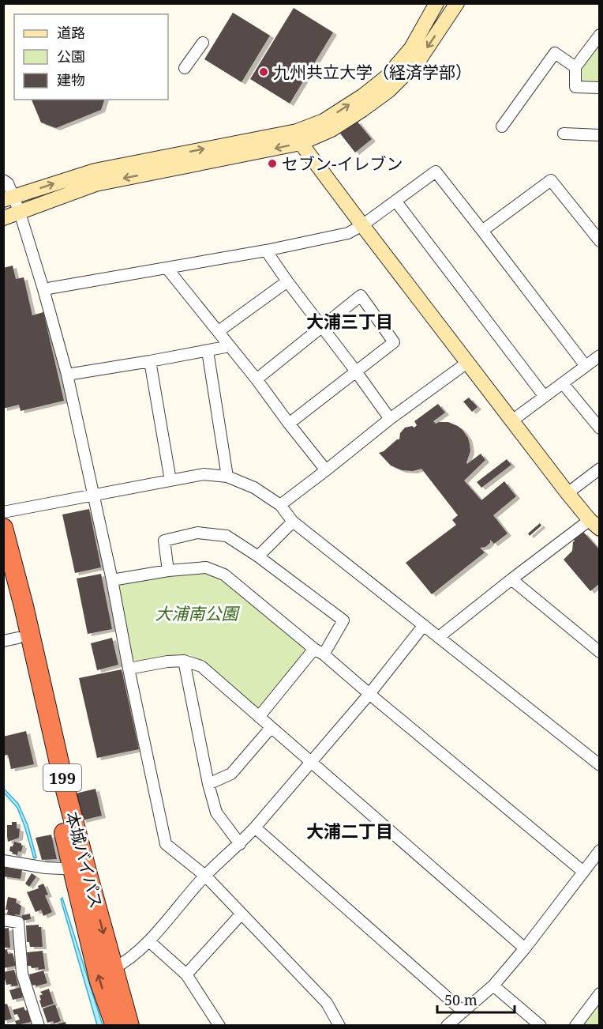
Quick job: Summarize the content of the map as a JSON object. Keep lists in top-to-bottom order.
{
  "streets": {
    "highway": ["199", "本城バイパス"]
  },
  "districts": ["大浦三丁目", "大浦二丁目"],
  "parks": ["大浦南公園"],
  "places": ["九州共立大学（経済学部）", "セブン-イレブン"],
  "legend": ["道路", "公園", "建物"],
  "scale_bar": "50 m"
}
